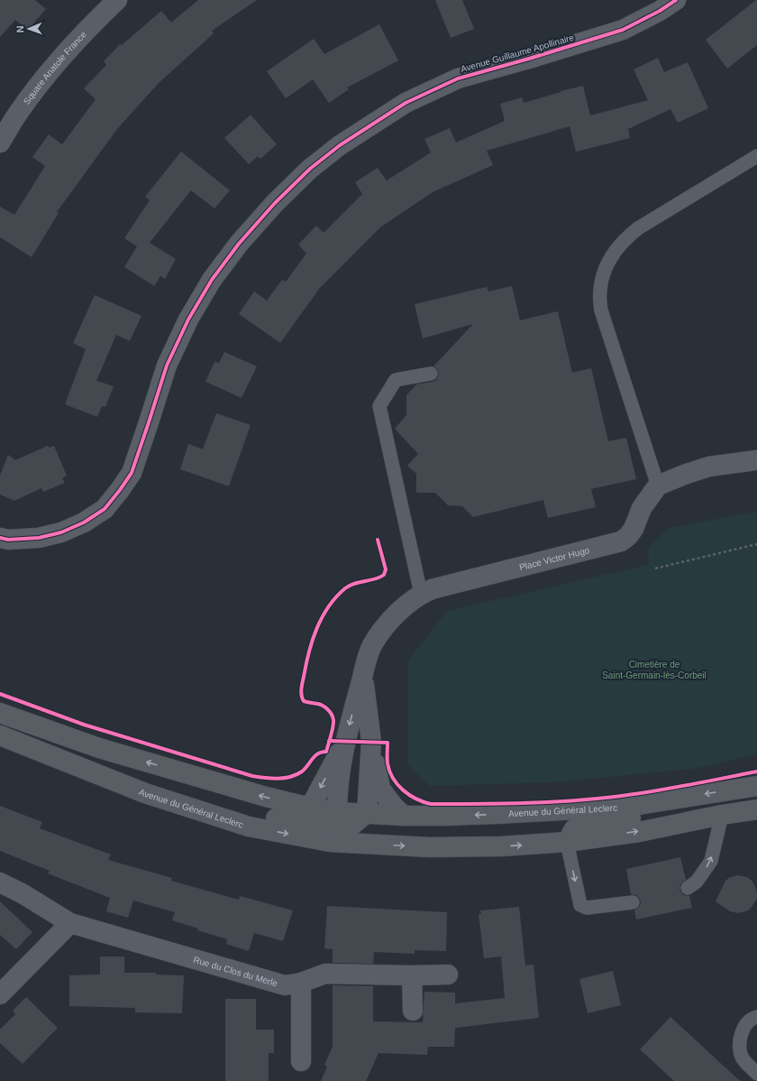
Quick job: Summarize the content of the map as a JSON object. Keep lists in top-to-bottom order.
{
  "streets": {
    "main road": ["Avenue du Général Leclerc"],
    "street": [
      "Avenue Guillaume Apollinaire",
      "Square Anatole France",
      "Place Victor Hugo",
      "Rue du Clos du Merle"
    ]
  },
  "crossings": [
    ["Place Victor Hugo", "Avenue du Général Leclerc"]
  ],
  "parks": ["Cimetière de Saint-Germain-lès-Corbeil"],
  "north": "left"
}
